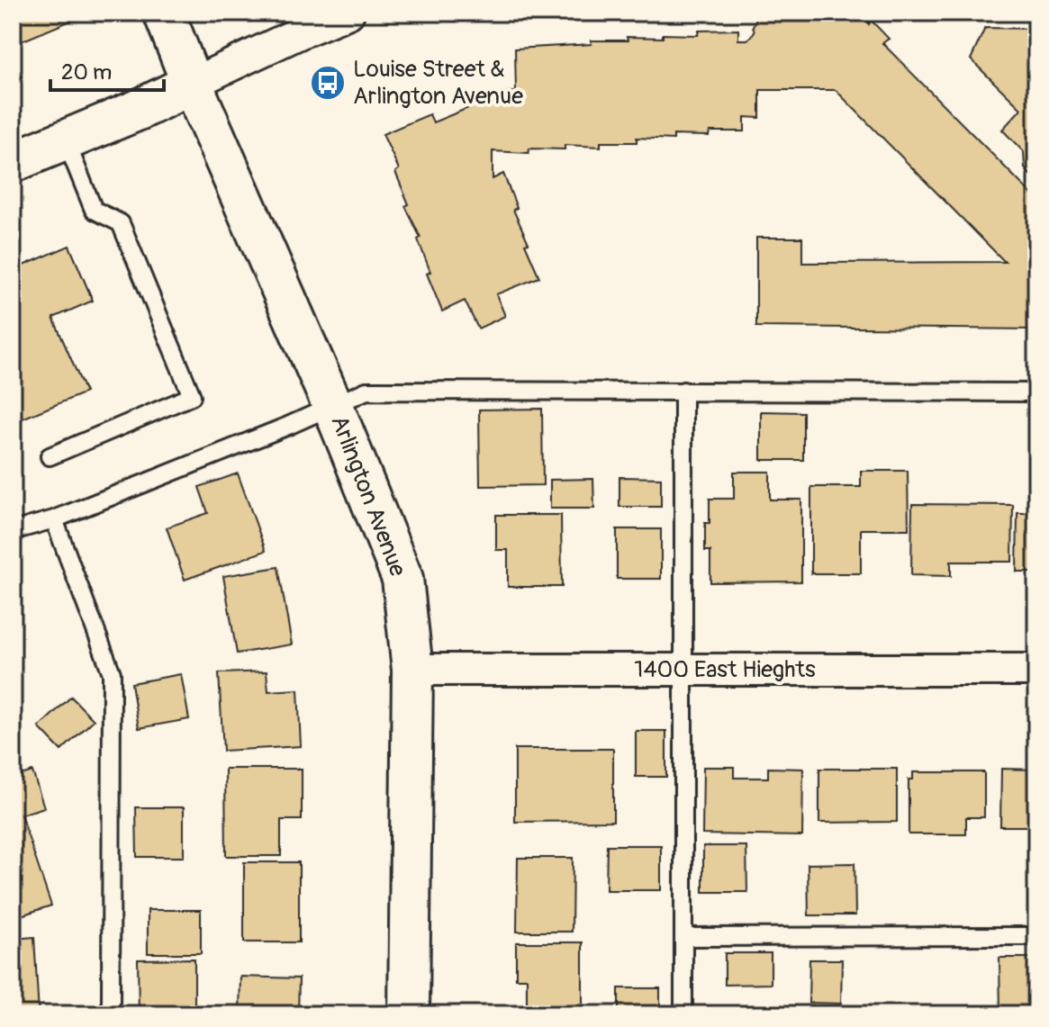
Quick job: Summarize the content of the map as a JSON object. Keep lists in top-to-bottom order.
{
  "streets": {
    "street": ["Arlington Avenue", "1400 East Hieghts"]
  },
  "crossings": [
    ["Arlington Avenue", "1400 East Hieghts"]
  ],
  "places": {
    "bus stop": ["Louise Street & Arlington Avenue"]
  },
  "scale_bar": "20 m"
}
